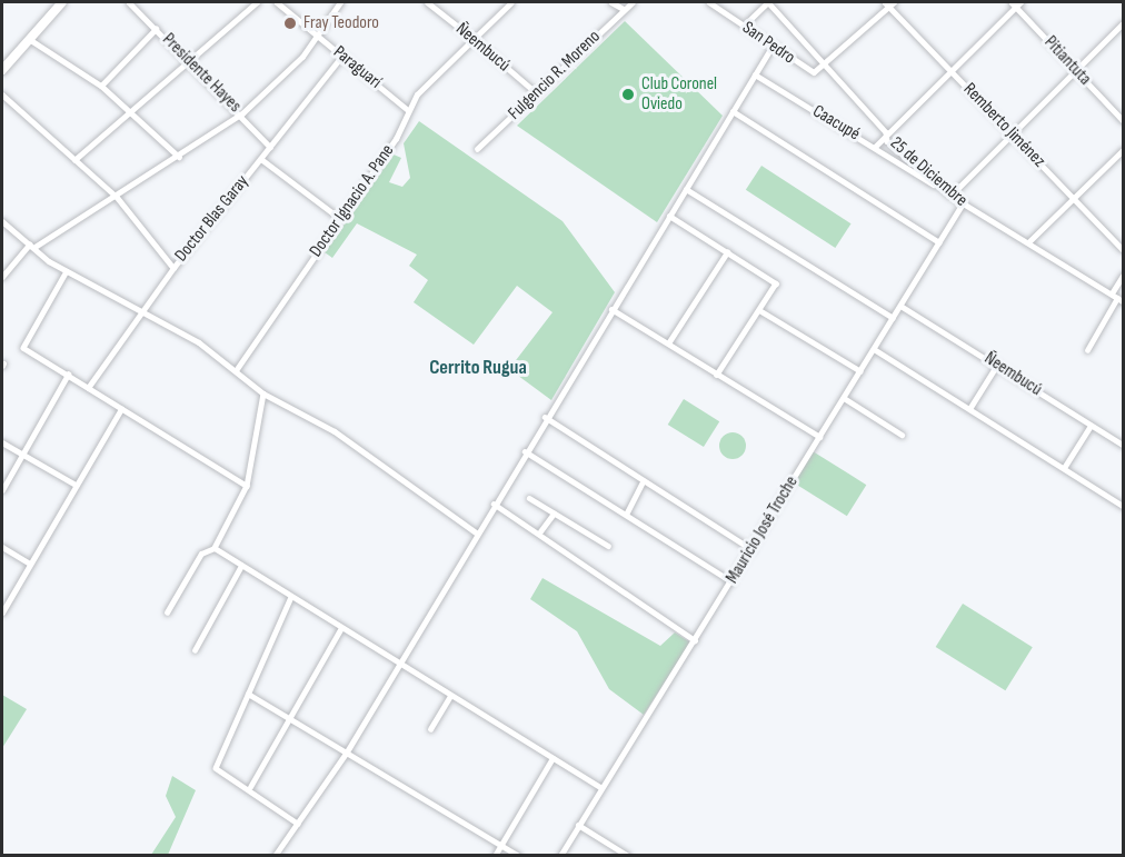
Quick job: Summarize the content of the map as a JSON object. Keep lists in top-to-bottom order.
{
  "streets": {
    "street": [
      "San Pedro",
      "Ñeembucú",
      "Pitiantuta",
      "Paraguarí",
      "Presidente Hayes",
      "Fulgencio R. Moreno",
      "Caacupé",
      "Remberto Jiménez",
      "25 de Diciembre",
      "Doctor Ignacio A. Pane",
      "Doctor Blas Garay",
      "Mauricio José Troche"
    ]
  },
  "crossings": [
    ["San Pedro", "25 de Diciembre"],
    ["Ñeembucú", "Fulgencio R. Moreno"],
    ["Ñeembucú", "Doctor Ignacio A. Pane"],
    ["Ñeembucú", "Mauricio José Troche"],
    ["Paraguarí", "Doctor Ignacio A. Pane"],
    ["Paraguarí", "Doctor Blas Garay"],
    ["Presidente Hayes", "Doctor Blas Garay"],
    ["Caacupé", "25 de Diciembre"],
    ["25 de Diciembre", "Mauricio José Troche"]
  ],
  "districts": ["Cerrito Rugua"],
  "places": ["Fray Teodoro", "Club Coronel Oviedo"]
}
